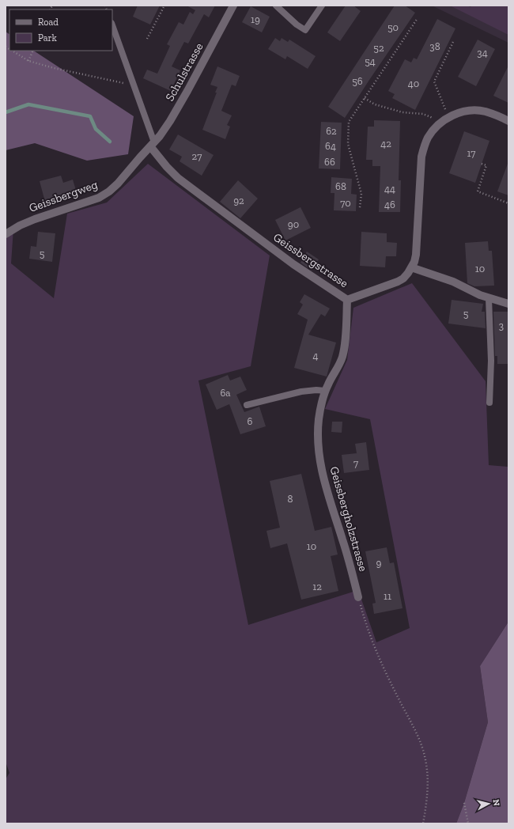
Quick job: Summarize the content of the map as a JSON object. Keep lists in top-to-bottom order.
{
  "streets": {
    "street": [
      "Schulstrasse",
      "Geissbergweg",
      "Geissbergstrasse",
      "Geissbergholzstrasse"
    ]
  },
  "crossings": [
    ["Schulstrasse", "Geissbergweg"],
    ["Schulstrasse", "Geissbergstrasse"],
    ["Geissbergweg", "Geissbergstrasse"],
    ["Geissbergstrasse", "Geissbergholzstrasse"]
  ],
  "house_numbers": [
    "19",
    "50",
    "38",
    "52",
    "34",
    "54",
    "56",
    "40",
    "62",
    "42",
    "64",
    "17",
    "27",
    "66",
    "68",
    "44",
    "92",
    "70",
    "46",
    "90",
    "5",
    "10",
    "5",
    "3",
    "4",
    "6a",
    "6",
    "7",
    "8",
    "10",
    "9",
    "12",
    "11"
  ],
  "legend": ["Road", "Park"],
  "north": "right"
}
